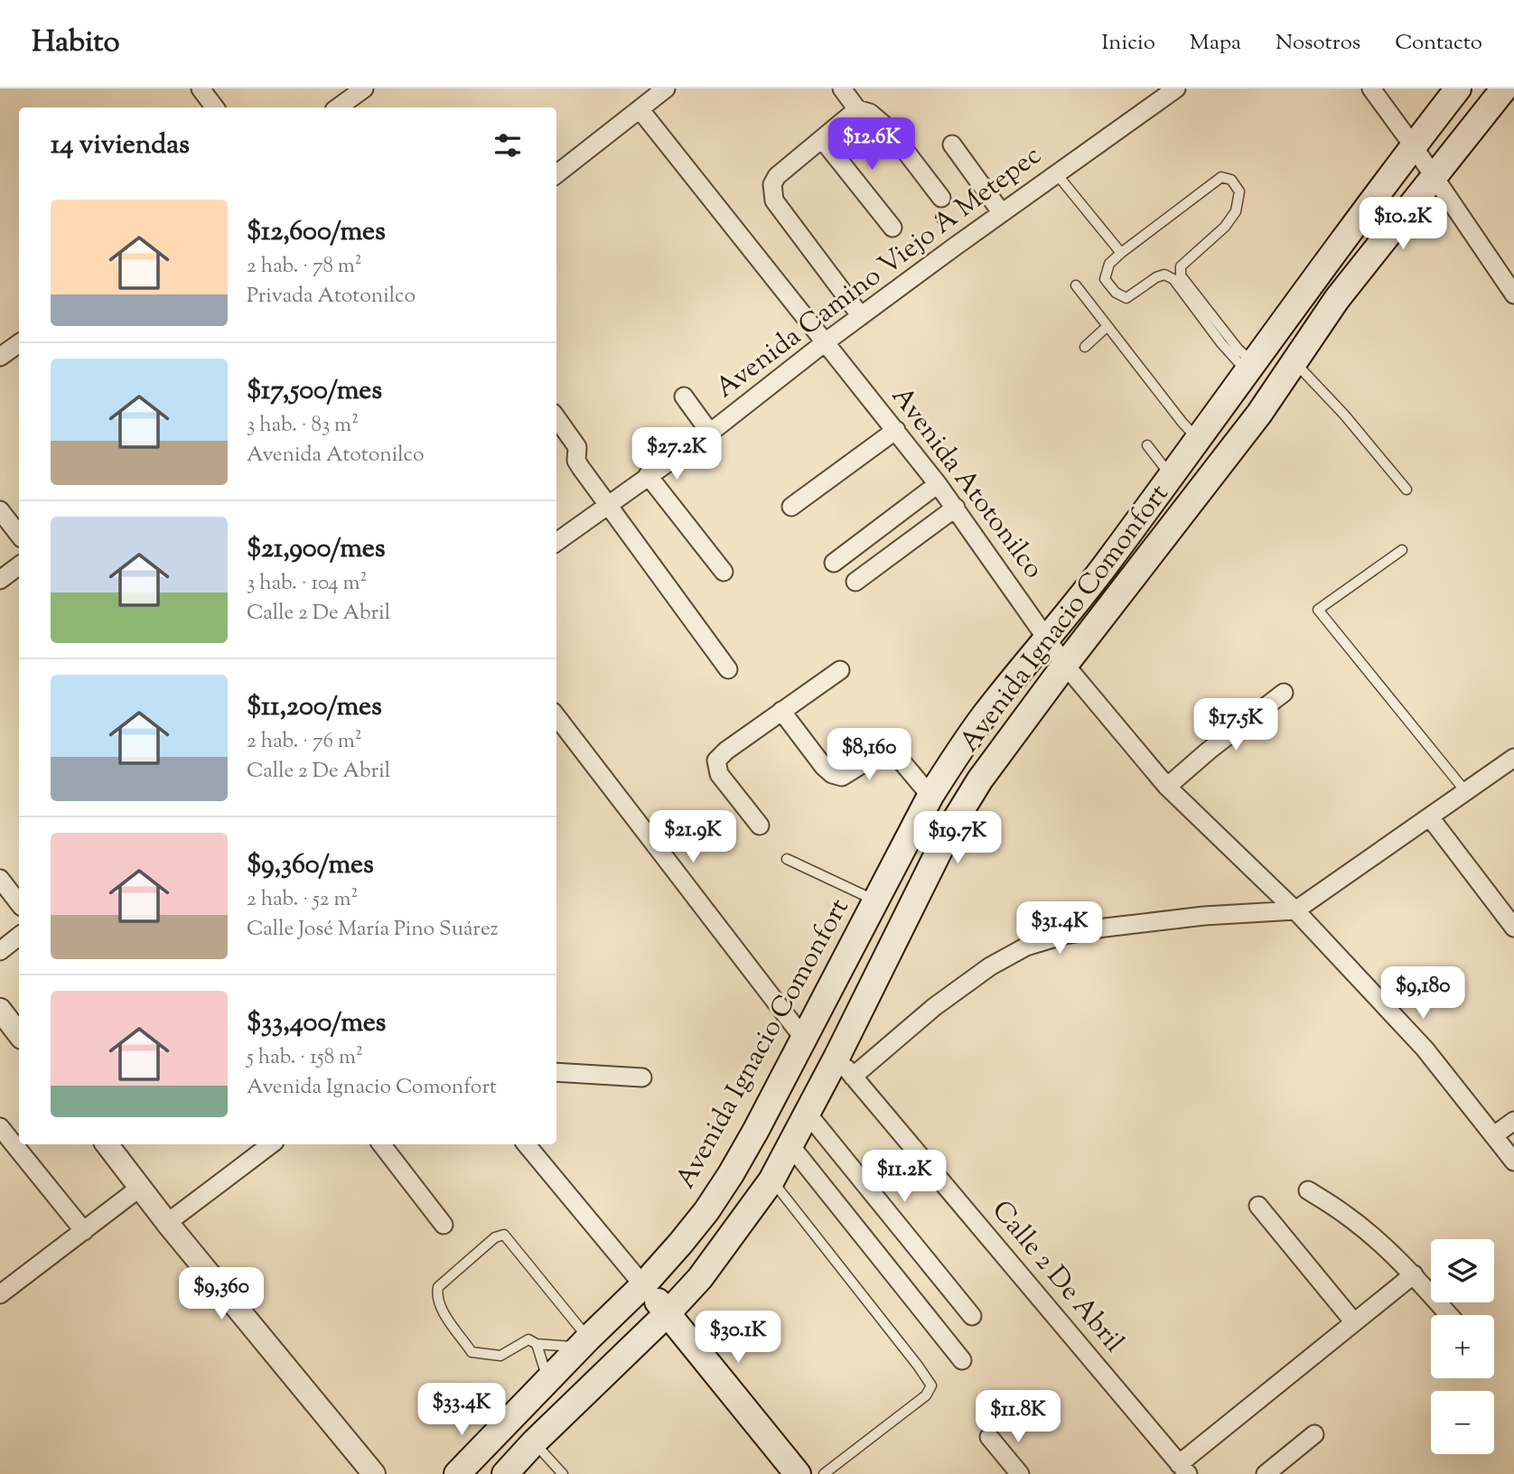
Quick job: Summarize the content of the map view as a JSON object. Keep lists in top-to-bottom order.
{
  "streets": {
    "main road": ["Avenida Ignacio Comonfort"],
    "street": ["Avenida Camino Viejo A Metepec", "Avenida Atotonilco", "Calle 2 De Abril"]
  },
  "crossings": [
    ["Avenida Camino Viejo A Metepec", "Avenida Atotonilco"],
    ["Avenida Atotonilco", "Avenida Ignacio Comonfort"],
    ["Avenida Ignacio Comonfort", "Calle 2 De Abril"]
  ],
  "page": {
    "header": "Habito",
    "nav": [
      "Inicio",
      "Mapa",
      "Nosotros",
      "Contacto"
    ],
    "heading": "14 viviendas",
    "price": [
      "$12.6K",
      "$10.2K",
      "$27.2K",
      "$17.5K",
      "$8,160",
      "$21.9K",
      "$19.7K",
      "$31.4K",
      "$9,180",
      "$11.2K",
      "$9,360",
      "$30.1K",
      "$33.4K",
      "$11.8K"
    ],
    "list": [
      {
        "name": "$12,600/mes",
        "note": "2 hab. · 78 m² · Privada Atotonilco"
      },
      {
        "name": "$17,500/mes",
        "note": "3 hab. · 83 m² · Avenida Atotonilco"
      },
      {
        "name": "$21,900/mes",
        "note": "3 hab. · 104 m² · Calle 2 De Abril"
      },
      {
        "name": "$11,200/mes",
        "note": "2 hab. · 76 m² · Calle 2 De Abril"
      },
      {
        "name": "$9,360/mes",
        "note": "2 hab. · 52 m² · Calle José María Pino Suárez"
      },
      {
        "name": "$33,400/mes",
        "note": "5 hab. · 158 m² · Avenida Ignacio Comonfort"
      }
    ],
    "map_buttons": ["+", "−"]
  }
}
